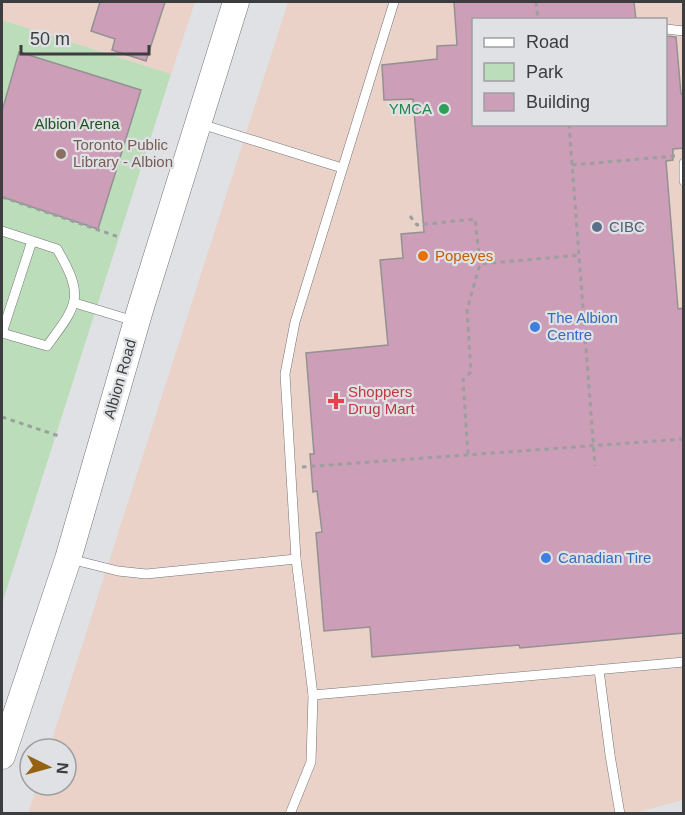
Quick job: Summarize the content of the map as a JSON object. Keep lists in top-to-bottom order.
{
  "streets": {
    "main road": ["Albion Road"]
  },
  "parks": ["Albion Arena"],
  "places": {
    "other": [
      "YMCA",
      "Toronto Public Library - Albion",
      "CIBC",
      "Popeyes",
      "The Albion Centre",
      "Canadian Tire"
    ],
    "health": ["Shoppers Drug Mart"]
  },
  "legend": ["Road", "Park", "Building"],
  "scale_bar": "50 m",
  "north": "right"
}
